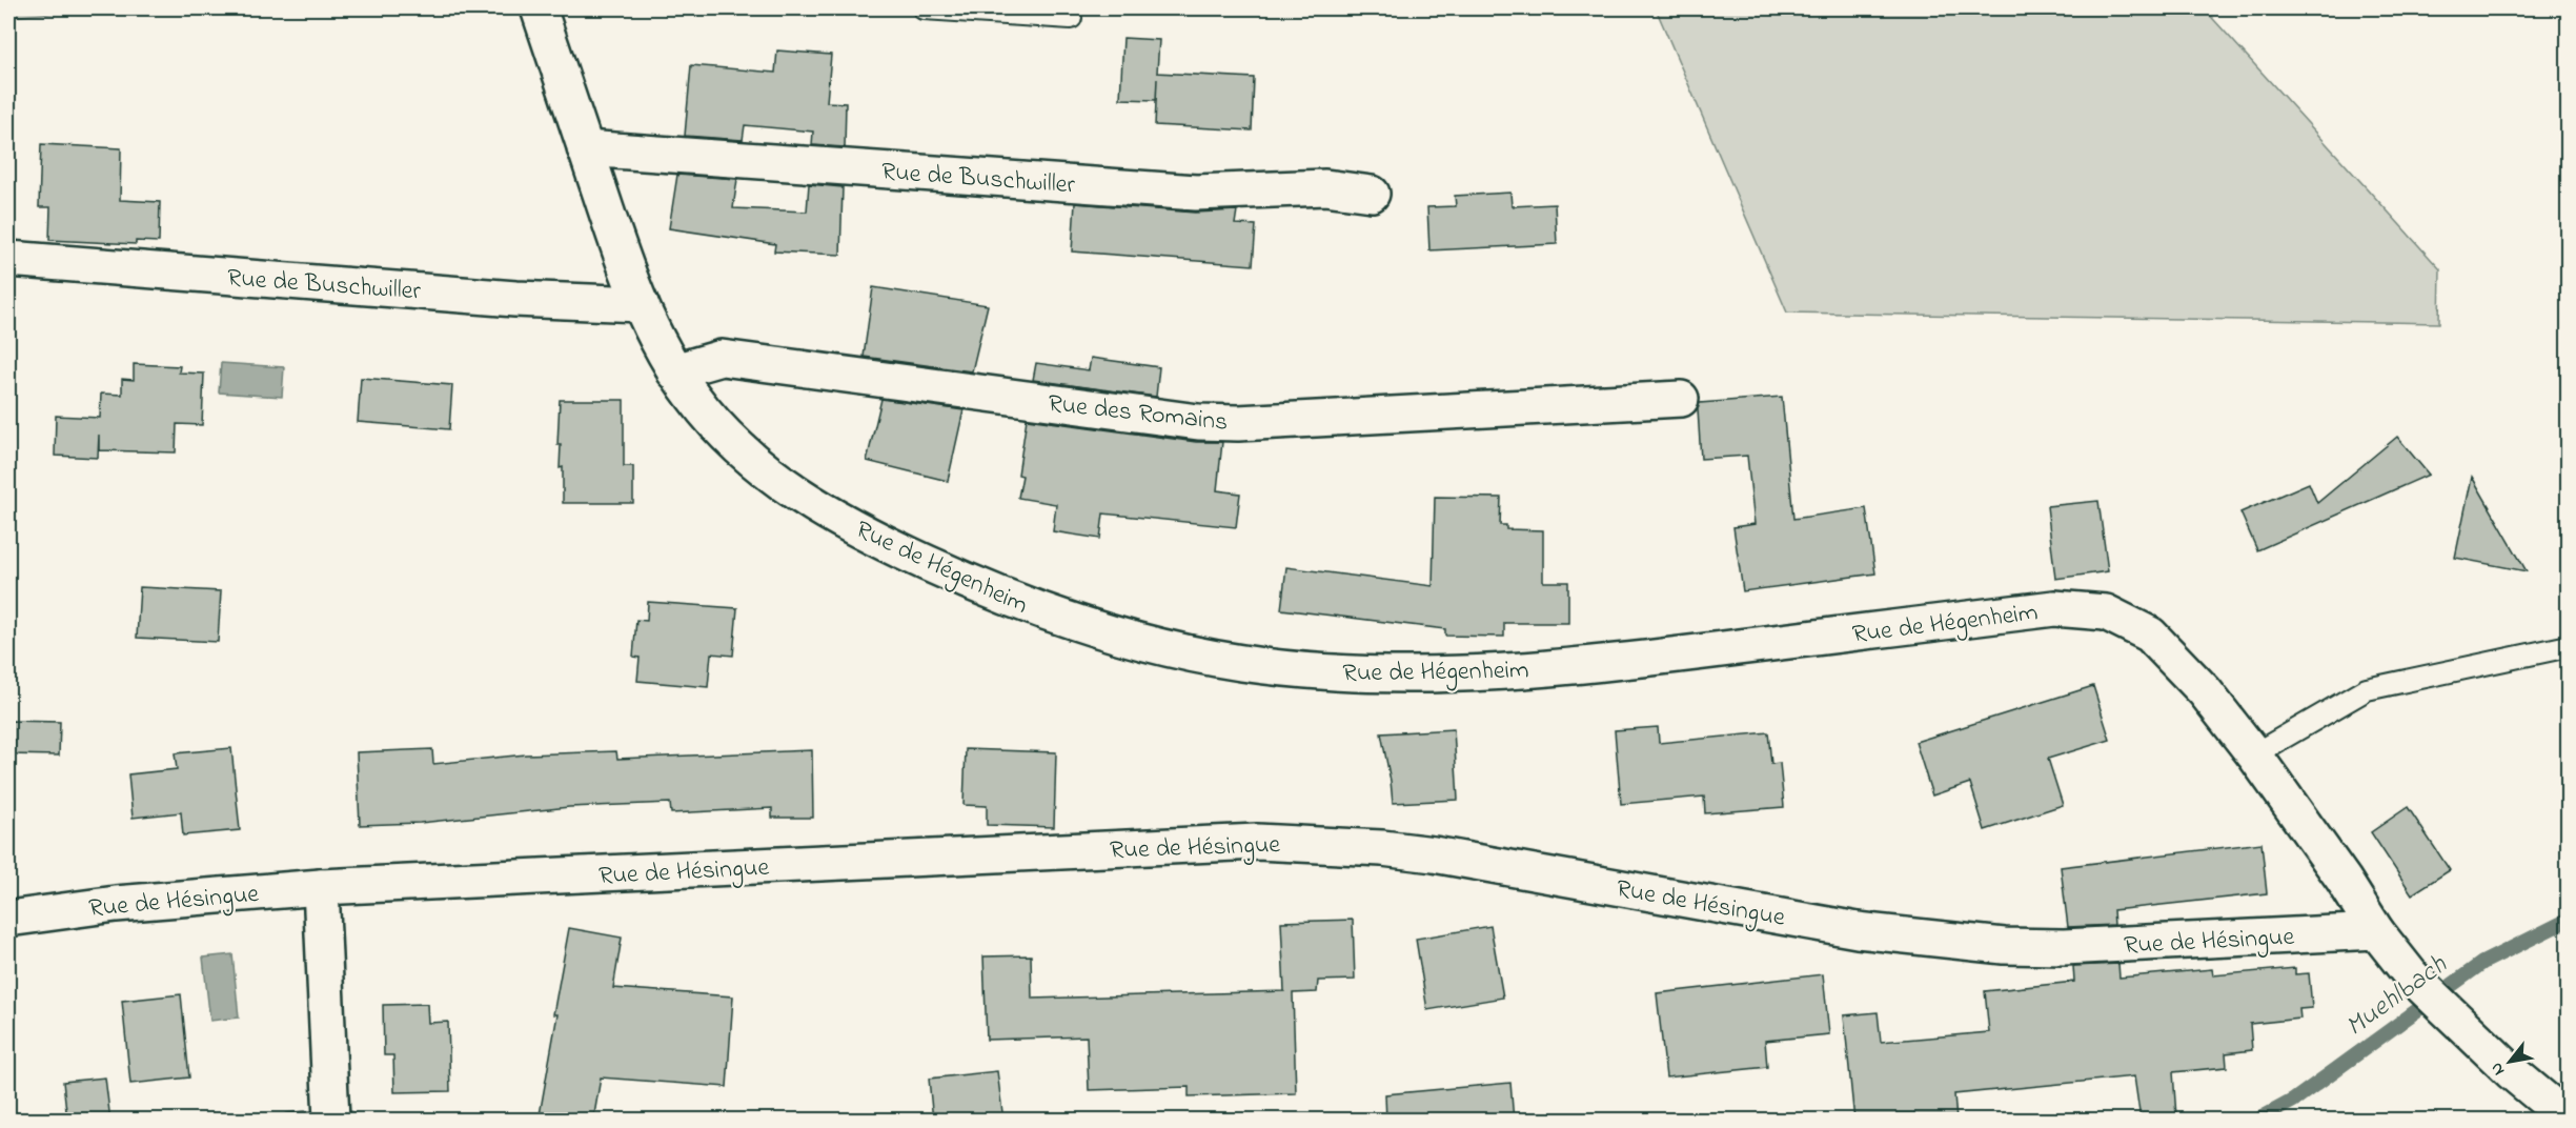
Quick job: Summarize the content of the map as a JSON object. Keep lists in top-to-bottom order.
{
  "streets": {
    "street": [
      "Rue de Buschwiller",
      "Rue des Romains",
      "Rue de Hégenheim",
      "Rue de Hésingue"
    ]
  },
  "crossings": [
    ["Rue de Buschwiller", "Rue de Hégenheim"],
    ["Rue des Romains", "Rue de Hégenheim"],
    ["Rue de Hégenheim", "Rue de Hésingue"]
  ],
  "water": ["Muehlbach"],
  "north": "bottom left"
}
